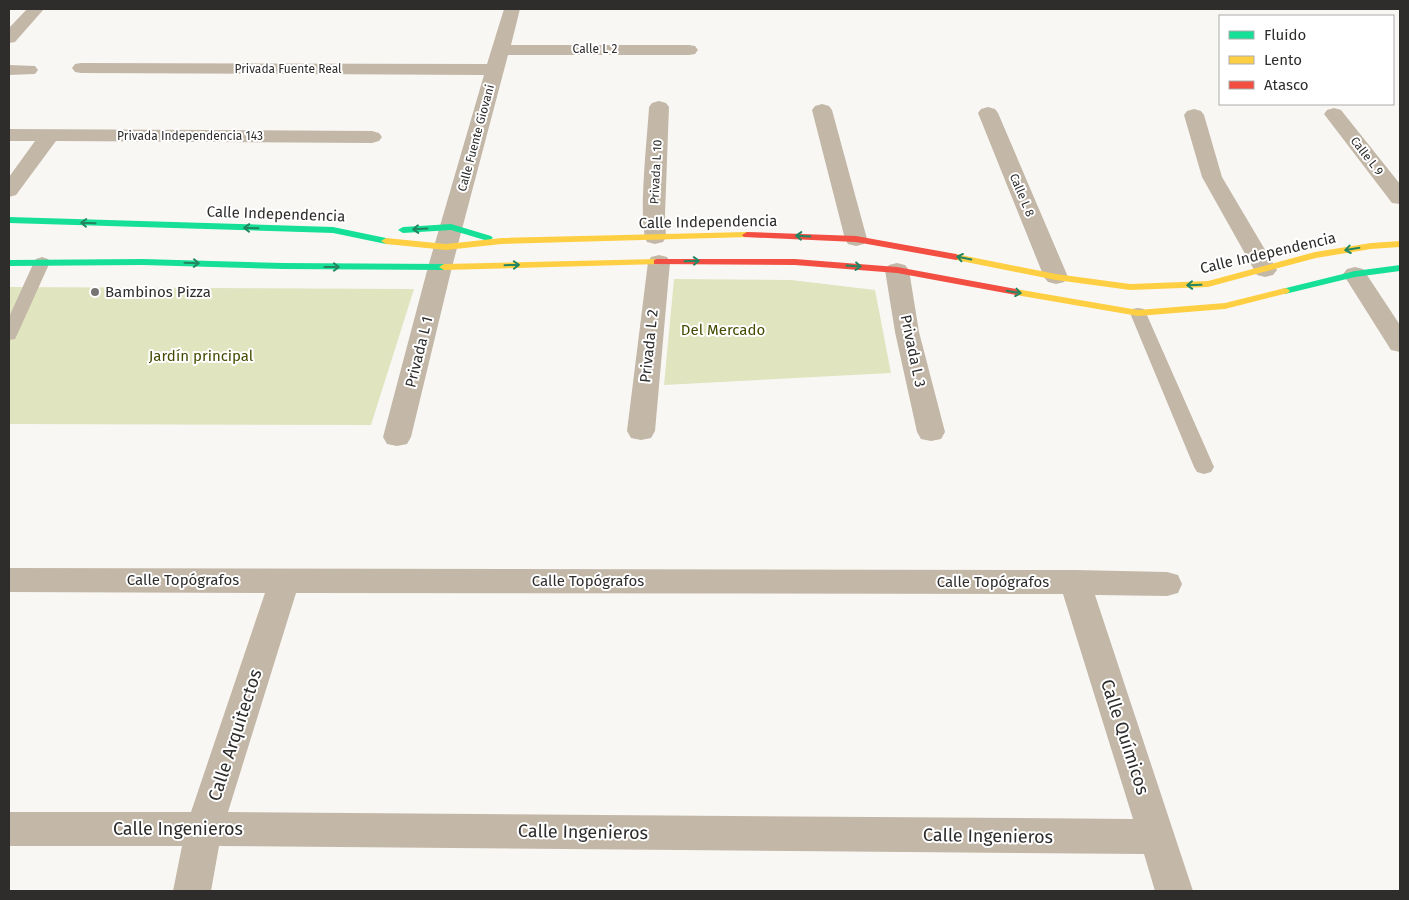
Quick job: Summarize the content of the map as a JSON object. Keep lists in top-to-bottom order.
{
  "streets": {
    "main road": ["Calle Independencia"],
    "street": [
      "Calle L 2",
      "Privada Fuente Real",
      "Privada Independencia 143",
      "Calle Fuente Giovani",
      "Calle L 9",
      "Privada L 10",
      "Calle L 8",
      "Privada L 2",
      "Privada L 3",
      "Privada L 1",
      "Calle Topógrafos",
      "Calle Arquitectos",
      "Calle Químicos",
      "Calle Ingenieros"
    ]
  },
  "crossings": [
    ["Calle L 2", "Calle Fuente Giovani"],
    ["Privada Fuente Real", "Calle Fuente Giovani"],
    ["Calle Fuente Giovani", "Calle Independencia"],
    ["Calle Fuente Giovani", "Privada L 1"],
    ["Privada L 10", "Calle Independencia"],
    ["Calle L 8", "Calle Independencia"],
    ["Calle Independencia", "Privada L 2"],
    ["Calle Independencia", "Privada L 3"],
    ["Calle Independencia", "Privada L 1"],
    ["Calle Topógrafos", "Calle Arquitectos"],
    ["Calle Topógrafos", "Calle Químicos"],
    ["Calle Arquitectos", "Calle Ingenieros"],
    ["Calle Químicos", "Calle Ingenieros"]
  ],
  "parks": ["Del Mercado", "Jardín principal"],
  "places": ["Bambinos Pizza"],
  "legend": ["Fluido", "Lento", "Atasco"]
}
